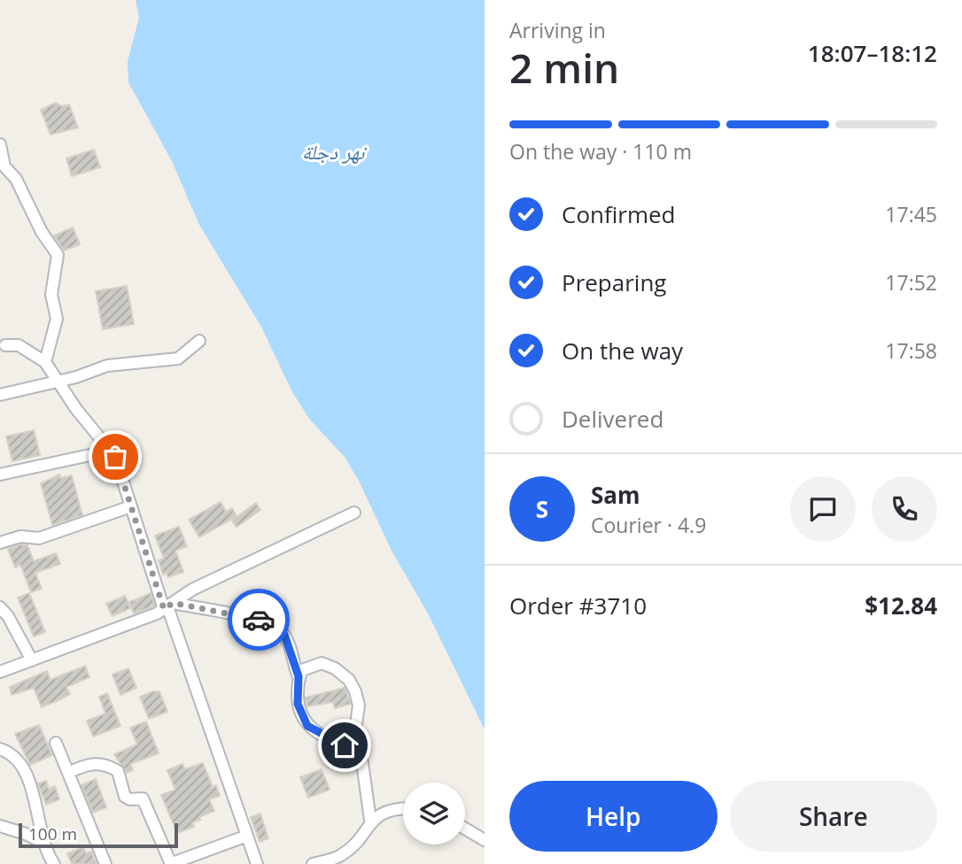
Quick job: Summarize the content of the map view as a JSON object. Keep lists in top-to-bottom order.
{
  "water": ["نهر دجلة"],
  "scale_bar": "100 m",
  "page": {
    "heading": ["2 min", "Arriving in", "18:07–18:12"],
    "panel": [
      "Sam",
      "Courier · 4.9",
      "Order #3710",
      "$12.84"
    ],
    "bar": "On the way · 110 m",
    "list": [
      ["Confirmed", "17:45"],
      ["Preparing", "17:52"],
      ["On the way", "17:58"],
      "Delivered"
    ],
    "round": "S",
    "buttons": ["Help", "Share"],
    "scale": "100 m"
  }
}
